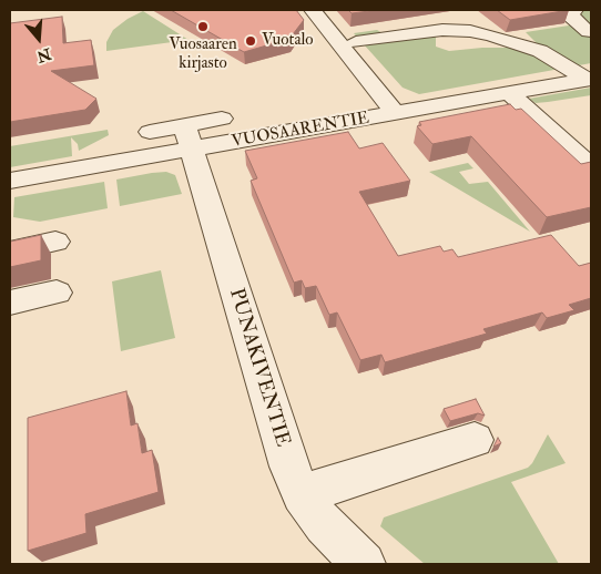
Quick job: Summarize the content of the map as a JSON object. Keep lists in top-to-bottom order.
{
  "streets": {
    "street": ["VUOSAARENTIE", "PUNAKIVENTIE"]
  },
  "crossings": [
    ["VUOSAARENTIE", "PUNAKIVENTIE"]
  ],
  "places": ["Vuosaaren kirjasto", "Vuotalo"],
  "north": "bottom"
}
